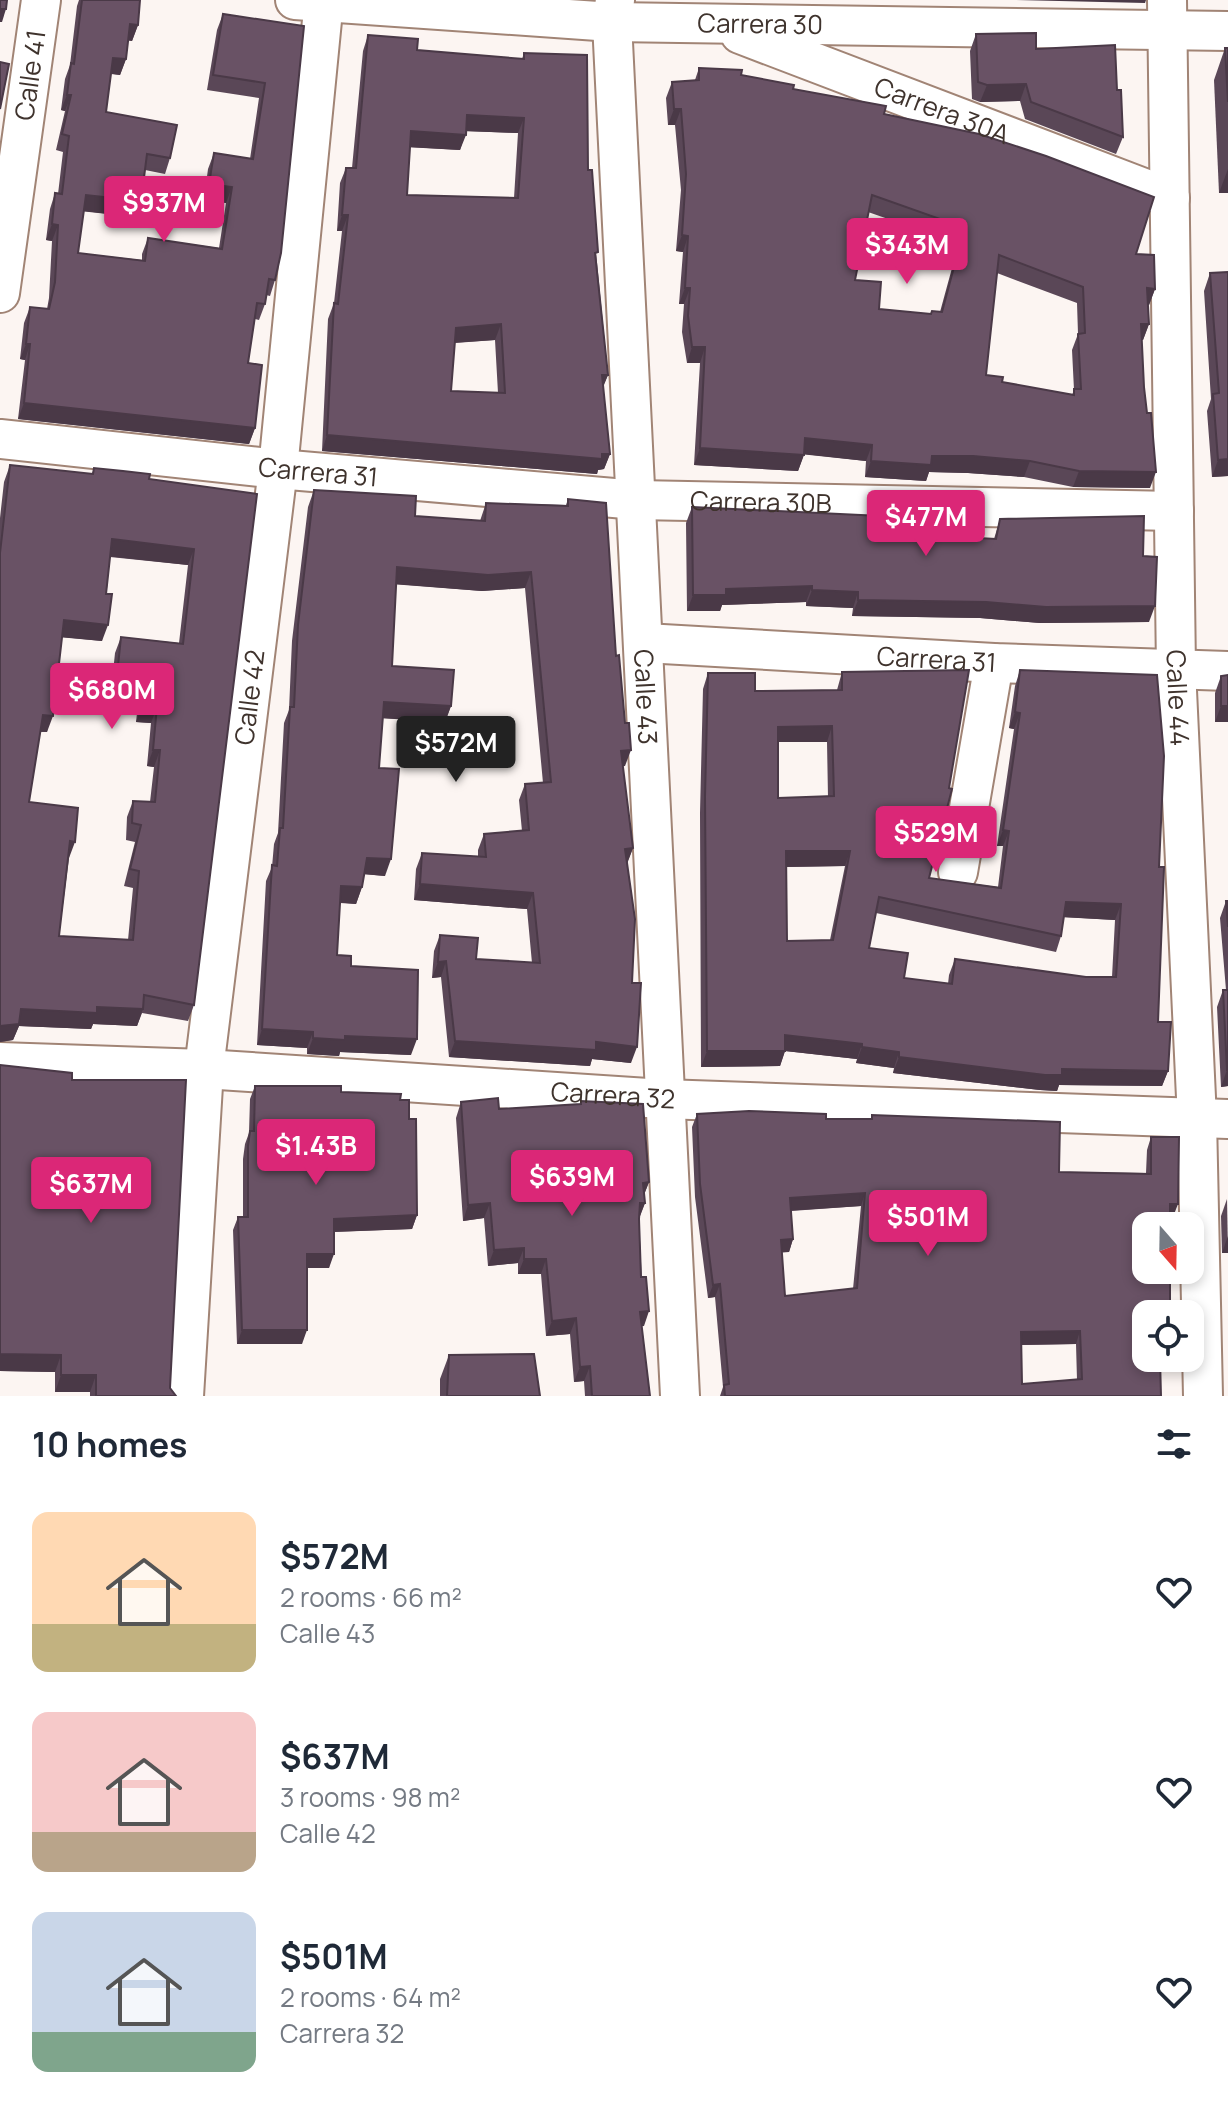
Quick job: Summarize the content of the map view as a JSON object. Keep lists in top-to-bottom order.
{
  "streets": {
    "street": [
      "Carrera 30",
      "Calle 41",
      "Carrera 30A",
      "Carrera 31",
      "Carrera 30B",
      "Calle 42",
      "Calle 43",
      "Calle 44",
      "Carrera 32"
    ]
  },
  "crossings": [
    ["Carrera 30", "Carrera 30A"],
    ["Carrera 30", "Calle 42"],
    ["Carrera 30", "Calle 43"],
    ["Carrera 30", "Calle 44"],
    ["Carrera 30A", "Calle 44"],
    ["Carrera 31", "Carrera 30B"],
    ["Carrera 31", "Calle 42"],
    ["Carrera 31", "Calle 43"],
    ["Carrera 31", "Calle 44"],
    ["Carrera 30B", "Calle 43"],
    ["Carrera 30B", "Calle 44"],
    ["Calle 42", "Carrera 32"],
    ["Calle 43", "Carrera 32"],
    ["Calle 44", "Carrera 32"]
  ],
  "north": "bottom",
  "page": {
    "price": [
      "$937M",
      "$343M",
      "$477M",
      "$680M",
      "$572M",
      "$529M",
      "$1.43B",
      "$639M",
      "$637M",
      "$501M"
    ],
    "heading": "10 homes",
    "list": [
      {
        "name": "$572M",
        "note": "2 rooms · 66 m² · Calle 43"
      },
      {
        "name": "$637M",
        "note": "3 rooms · 98 m² · Calle 42"
      },
      {
        "name": "$501M",
        "note": "2 rooms · 64 m² · Carrera 32"
      }
    ]
  }
}
